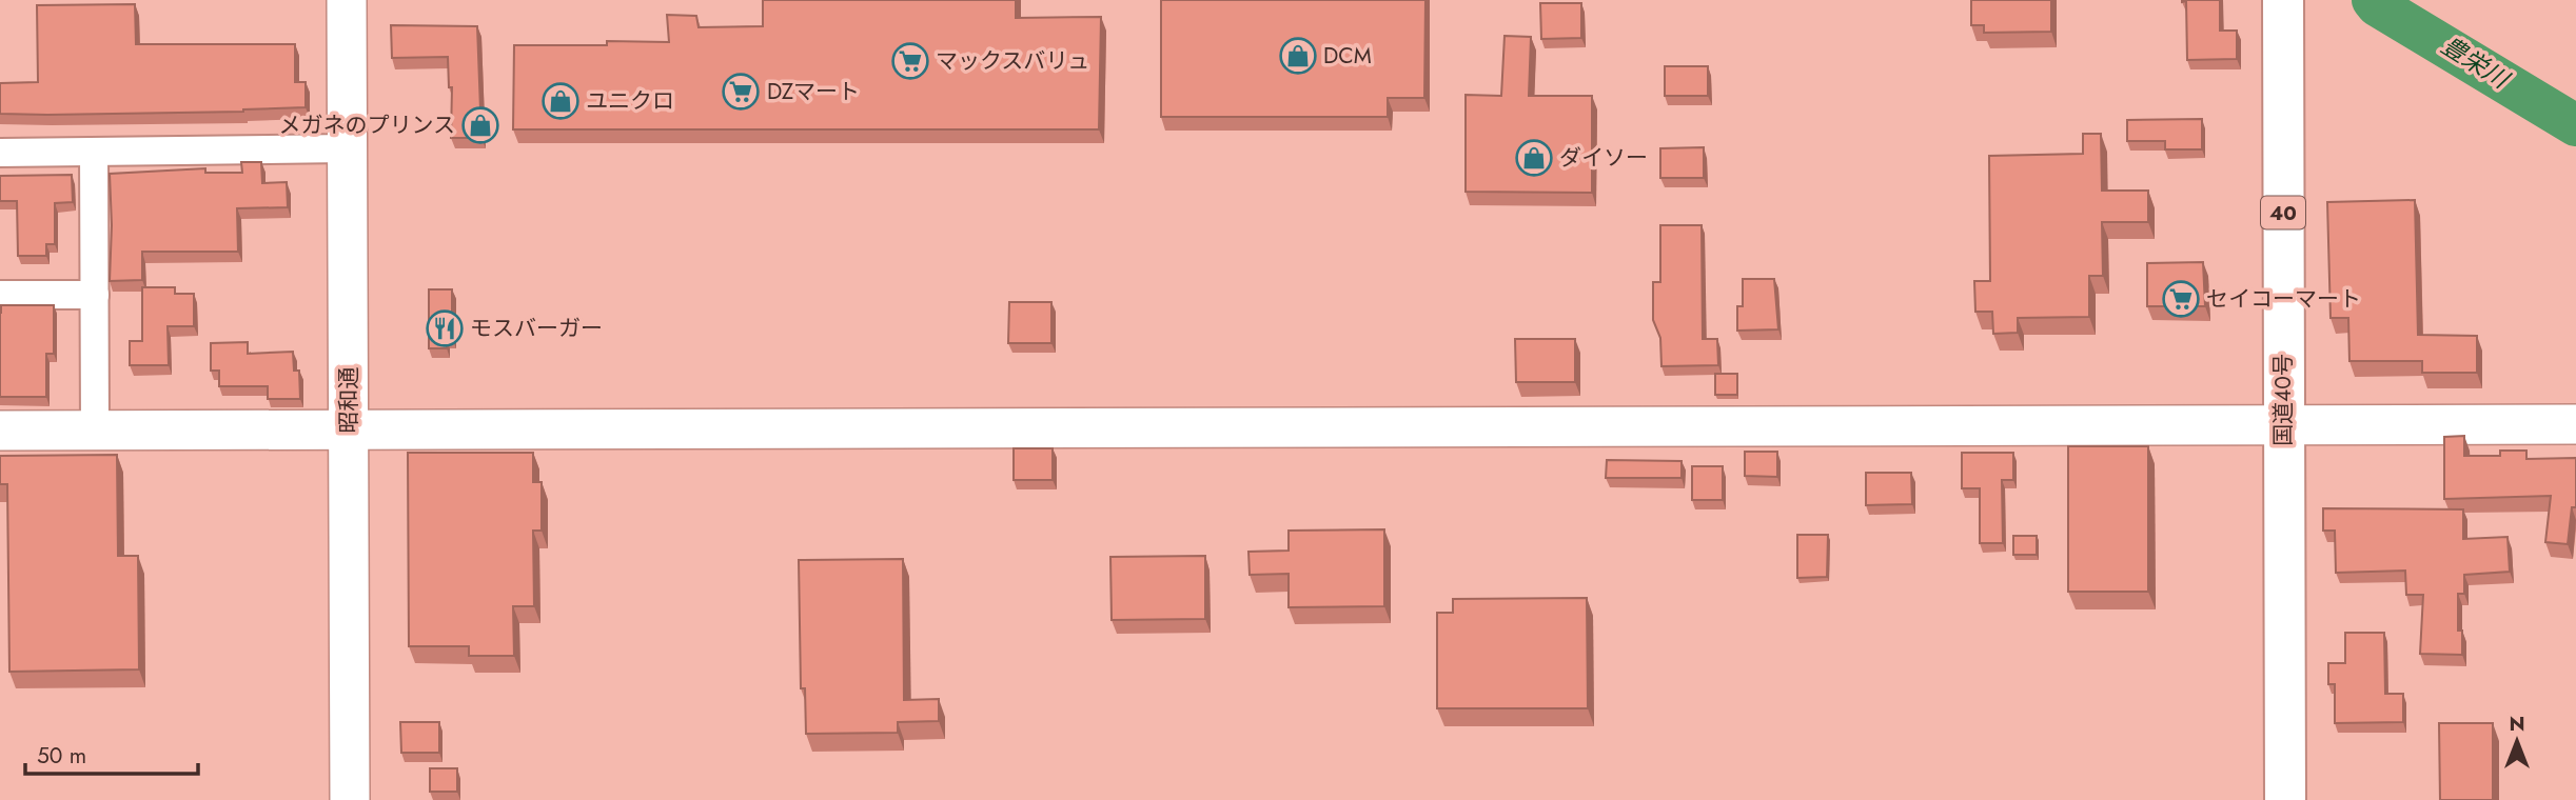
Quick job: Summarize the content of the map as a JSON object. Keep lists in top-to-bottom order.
{
  "streets": {
    "highway": ["40", "国道40号"],
    "street": ["昭和通"]
  },
  "water": ["豊栄川"],
  "places": {
    "shop": [
      "DCM",
      "ユニクロ",
      "メガネのプリンス",
      "ダイソー"
    ],
    "supermarket": ["マックスバリュ", "DZマート", "セイコーマート"],
    "restaurant": ["モスバーガー"]
  },
  "scale_bar": "50 m",
  "north": "top"
}
